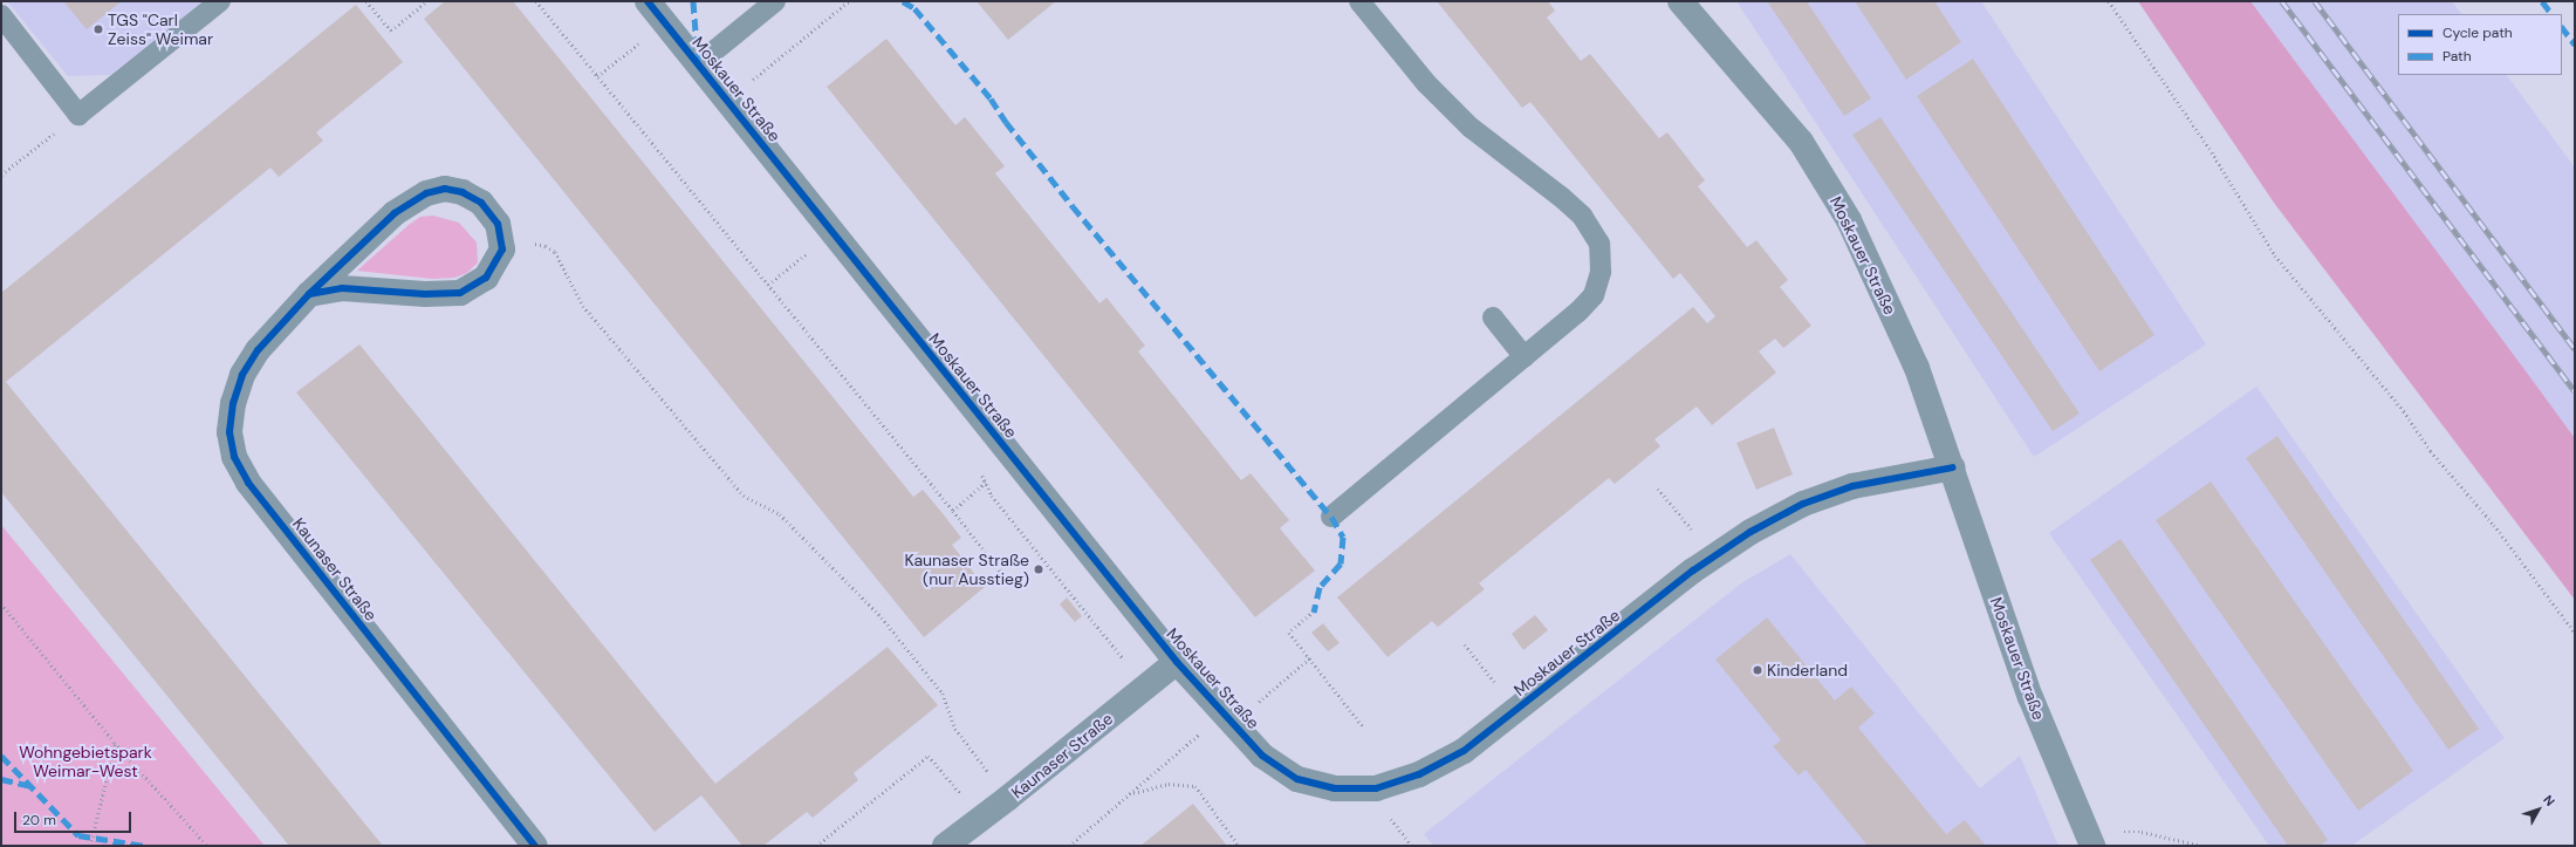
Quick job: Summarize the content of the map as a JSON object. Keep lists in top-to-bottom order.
{
  "streets": {
    "street": ["Moskauer Straße", "Kaunaser Straße"]
  },
  "crossings": [
    ["Moskauer Straße", "Kaunaser Straße"]
  ],
  "parks": ["Wohngebietspark Weimar-West"],
  "places": ["TGS \"Carl Zeiss\" Weimar", "Kaunaser Straße (nur Ausstieg)", "Kinderland"],
  "legend": ["Cycle path", "Path"],
  "scale_bar": "20 m",
  "north": "top right"
}
